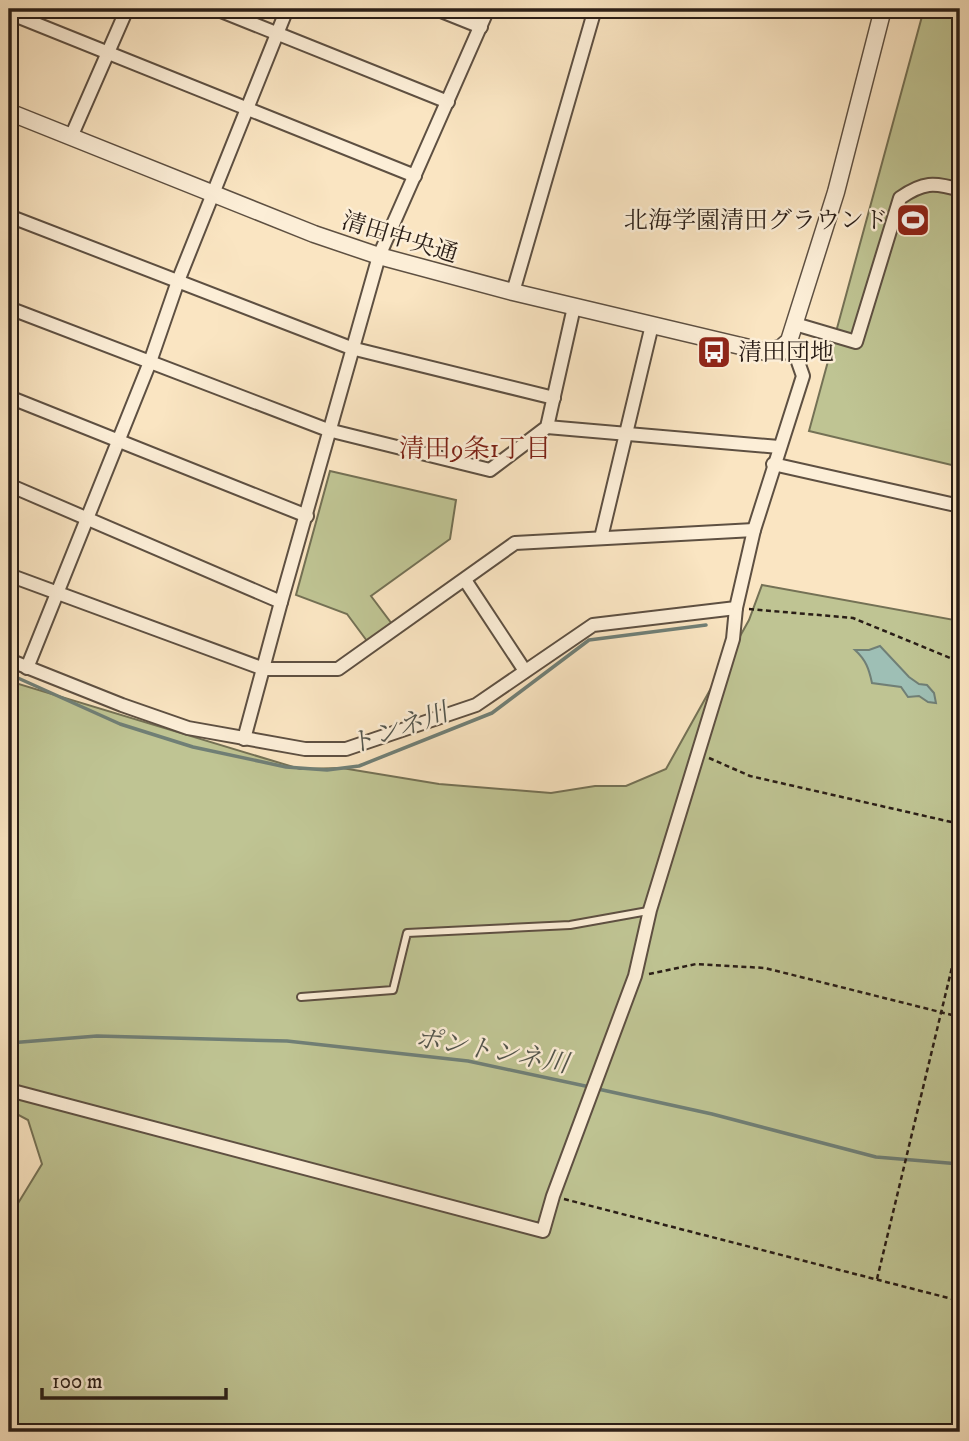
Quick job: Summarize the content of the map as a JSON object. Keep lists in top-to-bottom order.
{
  "streets": {
    "street": ["清田中央通"]
  },
  "districts": ["清田9条1丁目"],
  "water": ["トンネ川", "ポントンネ川"],
  "places": {
    "sports": ["北海学園清田グラウンド"],
    "bus stop": ["清田団地"]
  },
  "scale_bar": "100 m"
}
